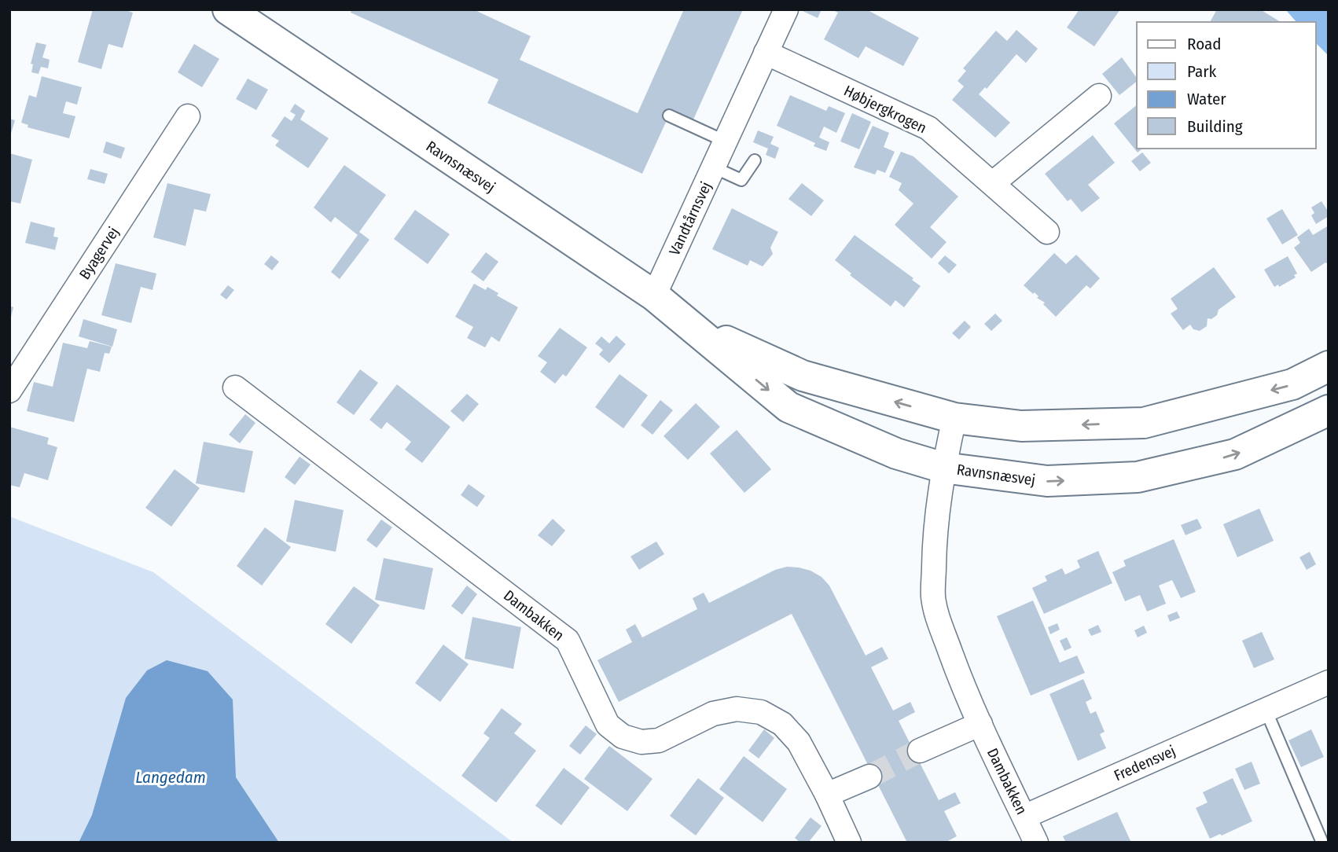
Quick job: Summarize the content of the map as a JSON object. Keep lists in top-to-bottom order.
{
  "streets": {
    "main road": ["Ravnsnæsvej"],
    "street": [
      "Høbjergkrogen",
      "Vandtårnsvej",
      "Byagervej",
      "Dambakken",
      "Fredensvej"
    ]
  },
  "crossings": [
    ["Høbjergkrogen", "Vandtårnsvej"],
    ["Ravnsnæsvej", "Vandtårnsvej"],
    ["Ravnsnæsvej", "Dambakken"],
    ["Dambakken", "Fredensvej"]
  ],
  "water": ["Langedam"],
  "legend": [
    "Road",
    "Park",
    "Water",
    "Building"
  ]
}
